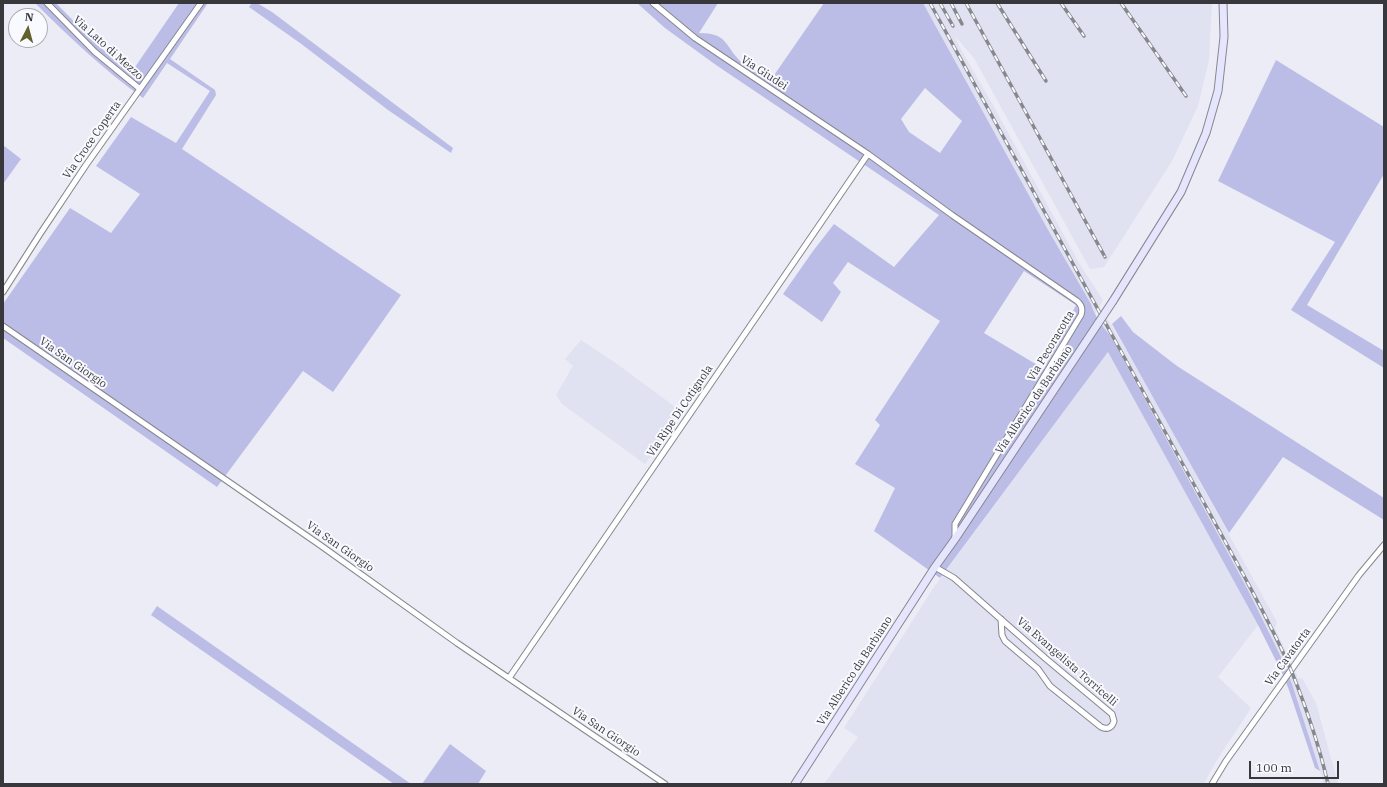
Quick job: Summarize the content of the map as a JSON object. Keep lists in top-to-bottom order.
{
  "streets": {
    "main road": ["Via Alberico da Barbiano"],
    "street": [
      "Via Lato di Mezzo",
      "Via Giudei",
      "Via Croce Coperta",
      "Via Pecoracotta",
      "Via San Giorgio",
      "Via Ripe Di Cotignola",
      "Via Cavatorta",
      "Via Evangelista Torricelli"
    ]
  },
  "crossings": [
    ["Via Lato di Mezzo", "Via Croce Coperta"],
    ["Via Giudei", "Via Pecoracotta"],
    ["Via Giudei", "Via Ripe Di Cotignola"],
    ["Via Pecoracotta", "Via Alberico da Barbiano"],
    ["Via Pecoracotta", "Via Ripe Di Cotignola"],
    ["Via San Giorgio", "Via Ripe Di Cotignola"],
    ["Via Alberico da Barbiano", "Via Evangelista Torricelli"]
  ],
  "scale_bar": "100 m",
  "north": "top"
}
